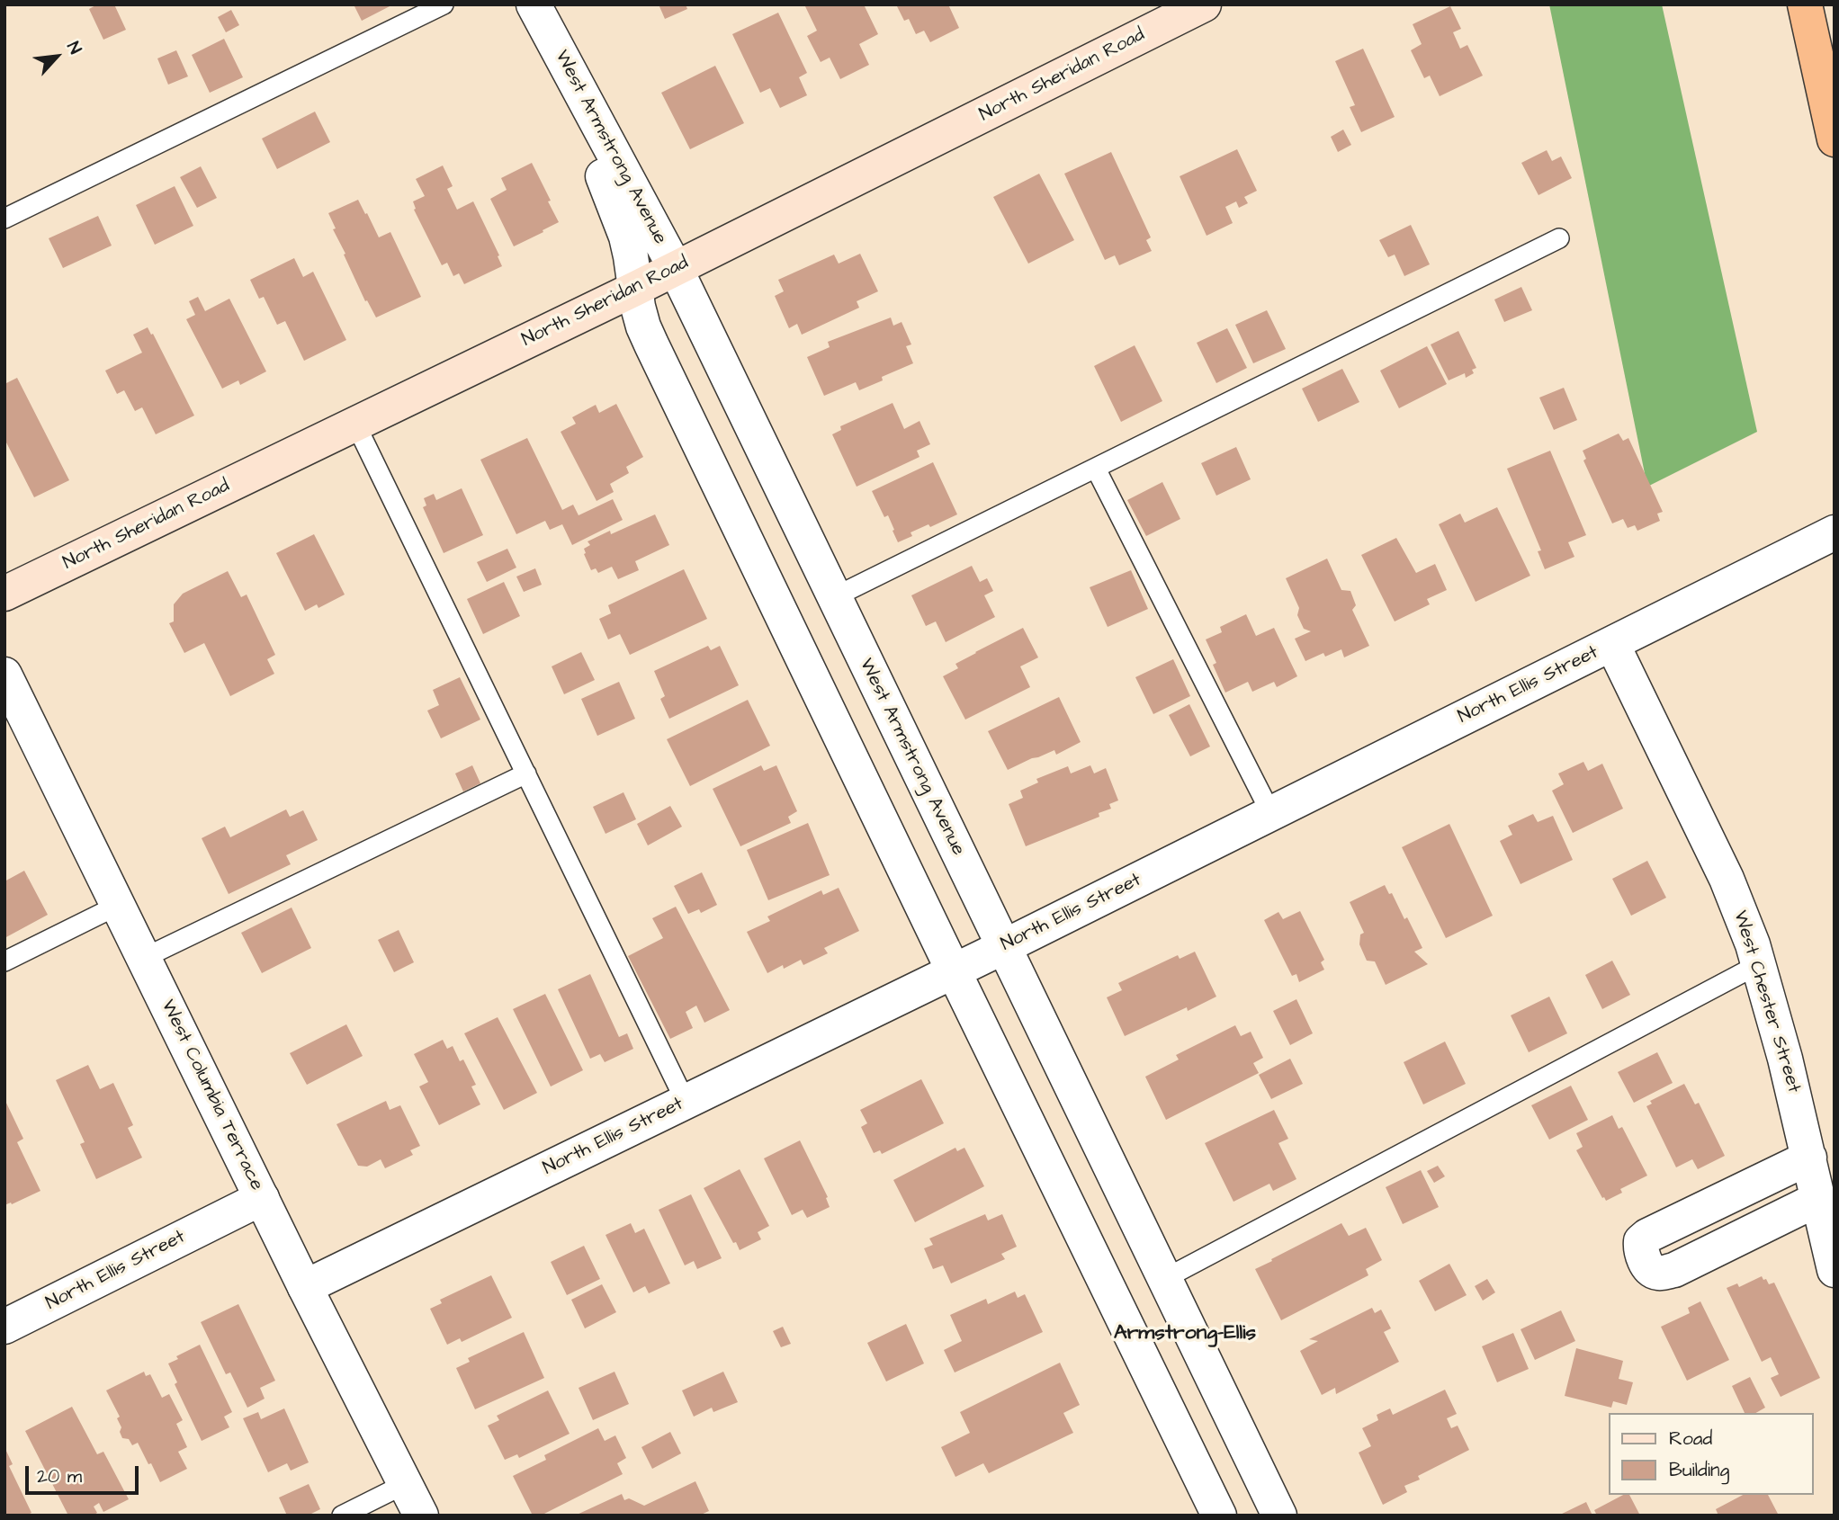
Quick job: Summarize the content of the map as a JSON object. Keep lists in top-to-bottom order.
{
  "streets": {
    "main road": ["North Sheridan Road"],
    "street": [
      "West Armstrong Avenue",
      "North Ellis Street",
      "West Chester Street",
      "West Columbia Terrace"
    ]
  },
  "crossings": [
    ["North Sheridan Road", "West Armstrong Avenue"],
    ["West Armstrong Avenue", "North Ellis Street"],
    ["North Ellis Street", "West Chester Street"],
    ["North Ellis Street", "West Columbia Terrace"]
  ],
  "districts": ["Armstrong-Ellis"],
  "legend": ["Road", "Building"],
  "scale_bar": "20 m",
  "north": "top right"
}
